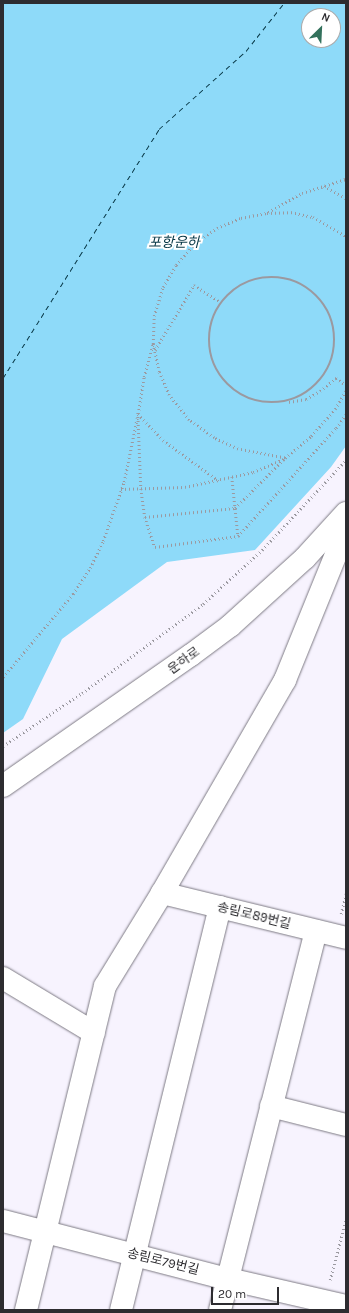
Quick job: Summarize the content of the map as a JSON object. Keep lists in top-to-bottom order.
{
  "streets": {
    "street": ["운하로", "송림로89번길", "송림로79번길"]
  },
  "water": ["포항운하"],
  "scale_bar": "20 m",
  "north": "top right"
}
